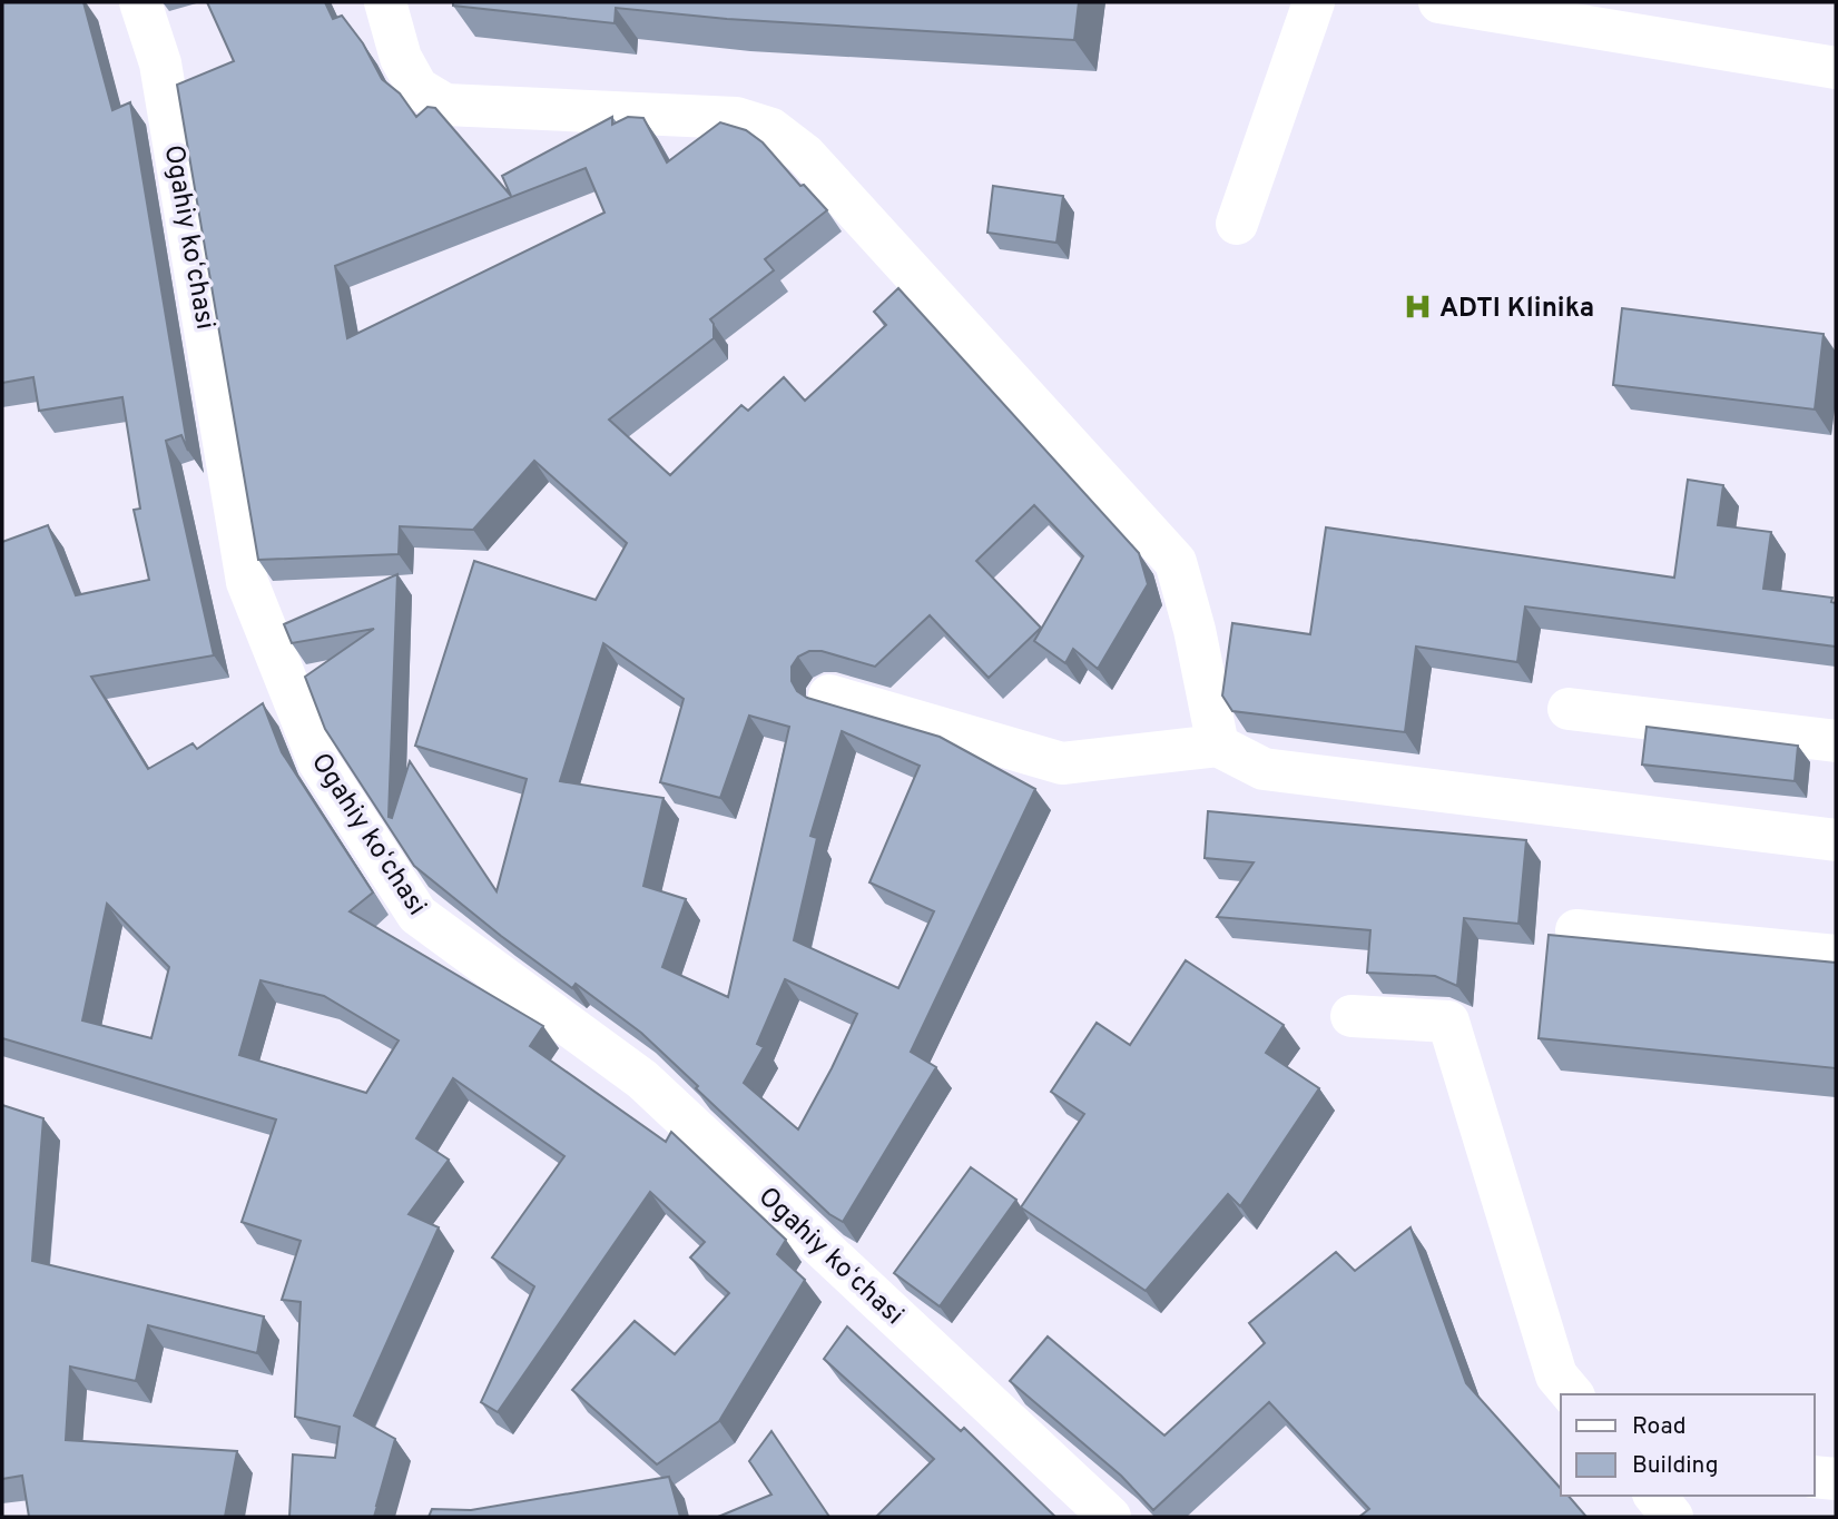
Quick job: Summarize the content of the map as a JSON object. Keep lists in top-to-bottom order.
{
  "streets": {
    "street": ["Ogahiy koʻchasi"]
  },
  "places": {
    "hospital": ["ADTI Klinika"]
  },
  "legend": ["Road", "Building"]
}
